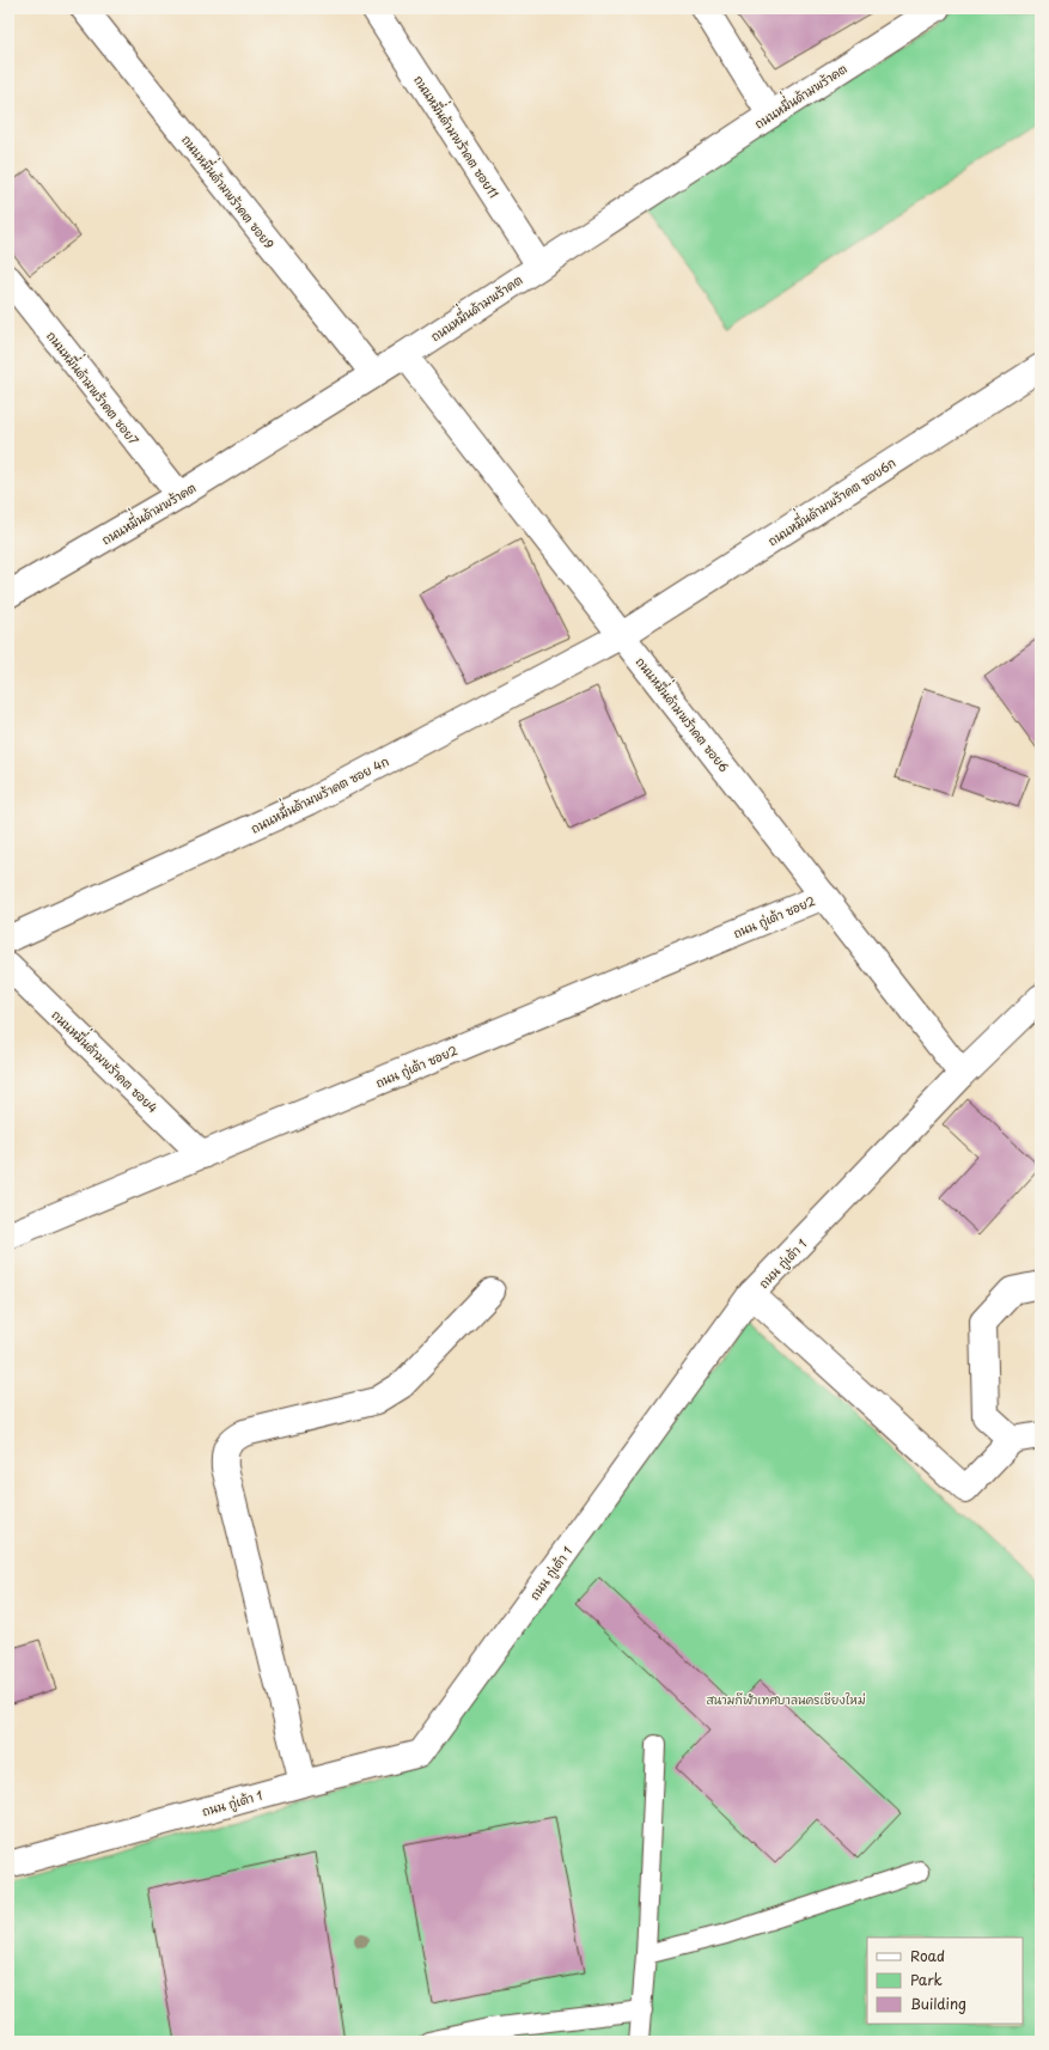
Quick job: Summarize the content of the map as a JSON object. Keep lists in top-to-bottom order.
{
  "streets": {
    "street": [
      "ถนนหมื่่นด้ามพร้าคต",
      "ถนนหมื่่นด้ามพร้าคต ซอย11",
      "ถนนหมื่่นด้ามพร้าคต ซอย9",
      "ถนนหมื่่นด้ามพร้าคต ซอย7",
      "ถนนหมื่่นด้ามพร้าคต ซอย6ก",
      "ถนนหมื่่นด้ามพร้าคต ซอย6",
      "ถนนหมื่่นด้ามพร้าคต ซอย 4ก",
      "ถนน กู่เต้า ซอย2",
      "ถนนหมื่่นด้ามพร้าคต ซอย4",
      "ถนน กู่เต้า 1"
    ]
  },
  "crossings": [
    ["ถนนหมื่่นด้ามพร้าคต", "ถนนหมื่่นด้ามพร้าคต ซอย11"],
    ["ถนนหมื่่นด้ามพร้าคต", "ถนนหมื่่นด้ามพร้าคต ซอย9"],
    ["ถนนหมื่่นด้ามพร้าคต", "ถนนหมื่่นด้ามพร้าคต ซอย7"],
    ["ถนนหมื่่นด้ามพร้าคต", "ถนนหมื่่นด้ามพร้าคต ซอย6"],
    ["ถนนหมื่่นด้ามพร้าคต ซอย6ก", "ถนนหมื่่นด้ามพร้าคต ซอย6"],
    ["ถนนหมื่่นด้ามพร้าคต ซอย6ก", "ถนนหมื่่นด้ามพร้าคต ซอย 4ก"],
    ["ถนนหมื่่นด้ามพร้าคต ซอย6", "ถนนหมื่่นด้ามพร้าคต ซอย 4ก"],
    ["ถนนหมื่่นด้ามพร้าคต ซอย6", "ถนน กู่เต้า ซอย2"],
    ["ถนนหมื่่นด้ามพร้าคต ซอย6", "ถนน กู่เต้า 1"],
    ["ถนน กู่เต้า ซอย2", "ถนนหมื่่นด้ามพร้าคต ซอย4"]
  ],
  "parks": ["สนามกีฬาเทศบาลนครเชียงใหม่"],
  "legend": ["Road", "Park", "Building"]
}
